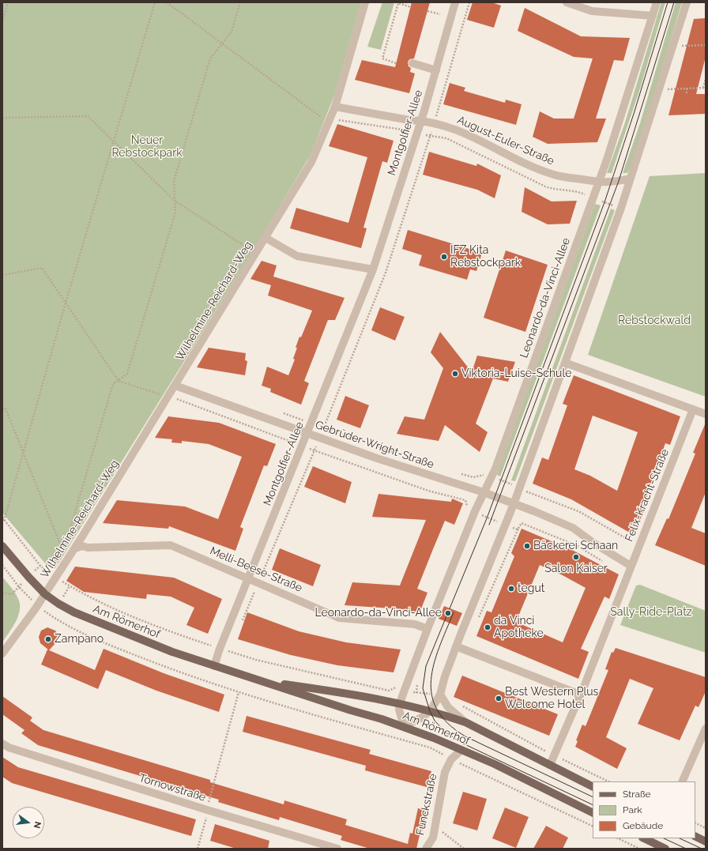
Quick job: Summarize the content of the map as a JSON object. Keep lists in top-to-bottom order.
{
  "streets": {
    "main road": ["Am Römerhof"],
    "street": [
      "Montgolfier-Allee",
      "August-Euler-Straße",
      "Leonardo-da-Vinci-Allee",
      "Wilhelmine-Reichard-Weg",
      "Gebrüder-Wright-Straße",
      "Felix-Kracht-Straße",
      "Melli-Beese-Straße",
      "Tornowstraße",
      "Funckstraße"
    ]
  },
  "crossings": [
    ["Montgolfier-Allee", "August-Euler-Straße"],
    ["Montgolfier-Allee", "Gebrüder-Wright-Straße"],
    ["Montgolfier-Allee", "Melli-Beese-Straße"],
    ["Montgolfier-Allee", "Am Römerhof"],
    ["August-Euler-Straße", "Leonardo-da-Vinci-Allee"],
    ["August-Euler-Straße", "Wilhelmine-Reichard-Weg"],
    ["Leonardo-da-Vinci-Allee", "Gebrüder-Wright-Straße"],
    ["Leonardo-da-Vinci-Allee", "Melli-Beese-Straße"],
    ["Leonardo-da-Vinci-Allee", "Am Römerhof"],
    ["Wilhelmine-Reichard-Weg", "Gebrüder-Wright-Straße"],
    ["Wilhelmine-Reichard-Weg", "Melli-Beese-Straße"],
    ["Wilhelmine-Reichard-Weg", "Am Römerhof"],
    ["Gebrüder-Wright-Straße", "Felix-Kracht-Straße"],
    ["Felix-Kracht-Straße", "Am Römerhof"],
    ["Am Römerhof", "Funckstraße"]
  ],
  "parks": ["Neuer Rebstockpark", "Rebstockwald", "Sally-Ride-Platz"],
  "places": [
    "IFZ Kita Rebstockpark",
    "Viktoria-Luise-Schule",
    "Bäckerei Schaan",
    "Salon Kaiser",
    "tegut",
    "Leonardo-da-Vinci-Allee",
    "da Vinci Apotheke",
    "Zampano",
    "Best Western Plus Welcome Hotel"
  ],
  "legend": ["Straße", "Park", "Gebäude"],
  "north": "right"
}
